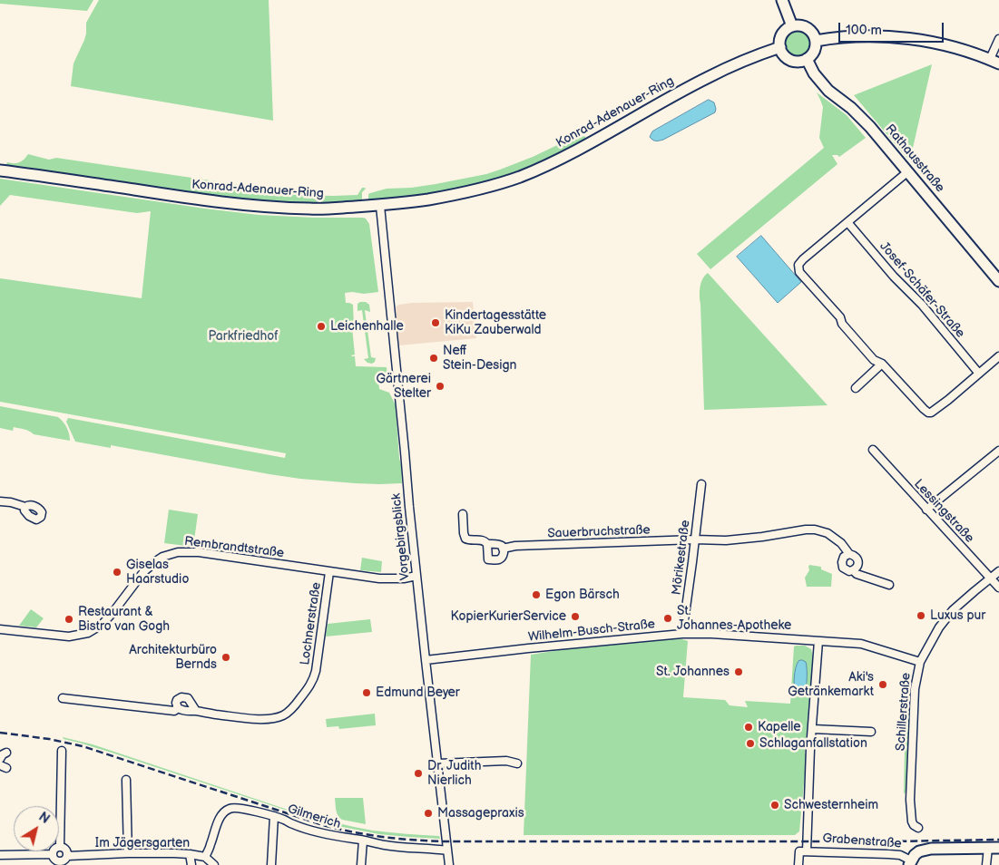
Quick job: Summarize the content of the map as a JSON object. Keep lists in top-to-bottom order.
{
  "streets": {
    "main road": ["Konrad-Adenauer-Ring", "Rathausstraße", "Grabenstraße"],
    "street": [
      "Josef-Schäfer-Straße",
      "Lessingstraße",
      "Sauerbruchstraße",
      "Vorgebirgsblick",
      "Rembrandtstraße",
      "Mörikestraße",
      "Lochnerstraße",
      "Wilhelm-Busch-Straße",
      "Schillerstraße",
      "Gilmerich",
      "Im Jägersgarten"
    ]
  },
  "crossings": [
    ["Konrad-Adenauer-Ring", "Rathausstraße"],
    ["Konrad-Adenauer-Ring", "Vorgebirgsblick"],
    ["Lessingstraße", "Schillerstraße"],
    ["Sauerbruchstraße", "Mörikestraße"],
    ["Vorgebirgsblick", "Rembrandtstraße"],
    ["Vorgebirgsblick", "Wilhelm-Busch-Straße"],
    ["Vorgebirgsblick", "Gilmerich"],
    ["Rembrandtstraße", "Lochnerstraße"],
    ["Mörikestraße", "Wilhelm-Busch-Straße"],
    ["Wilhelm-Busch-Straße", "Schillerstraße"],
    ["Gilmerich", "Im Jägersgarten"]
  ],
  "parks": ["Parkfriedhof"],
  "places": [
    "Kindertagesstätte KiKu Zauberwald",
    "Leichenhalle",
    "Neff Stein-Design",
    "Gärtnerei Stelter",
    "Giselas Haarstudio",
    "Egon Bärsch",
    "Luxus pur",
    "KopierKurierService",
    "St. Johannes-Apotheke",
    "Restaurant & Bistro van Gogh",
    "Architekturbüro Bernds",
    "St. Johannes",
    "Aki's Getränkemarkt",
    "Edmund Beyer",
    "Kapelle",
    "Schlaganfallstation",
    "Dr. Judith Nierlich",
    "Schwesternheim",
    "Massagepraxis"
  ],
  "scale_bar": "100 m",
  "north": "top right"
}
